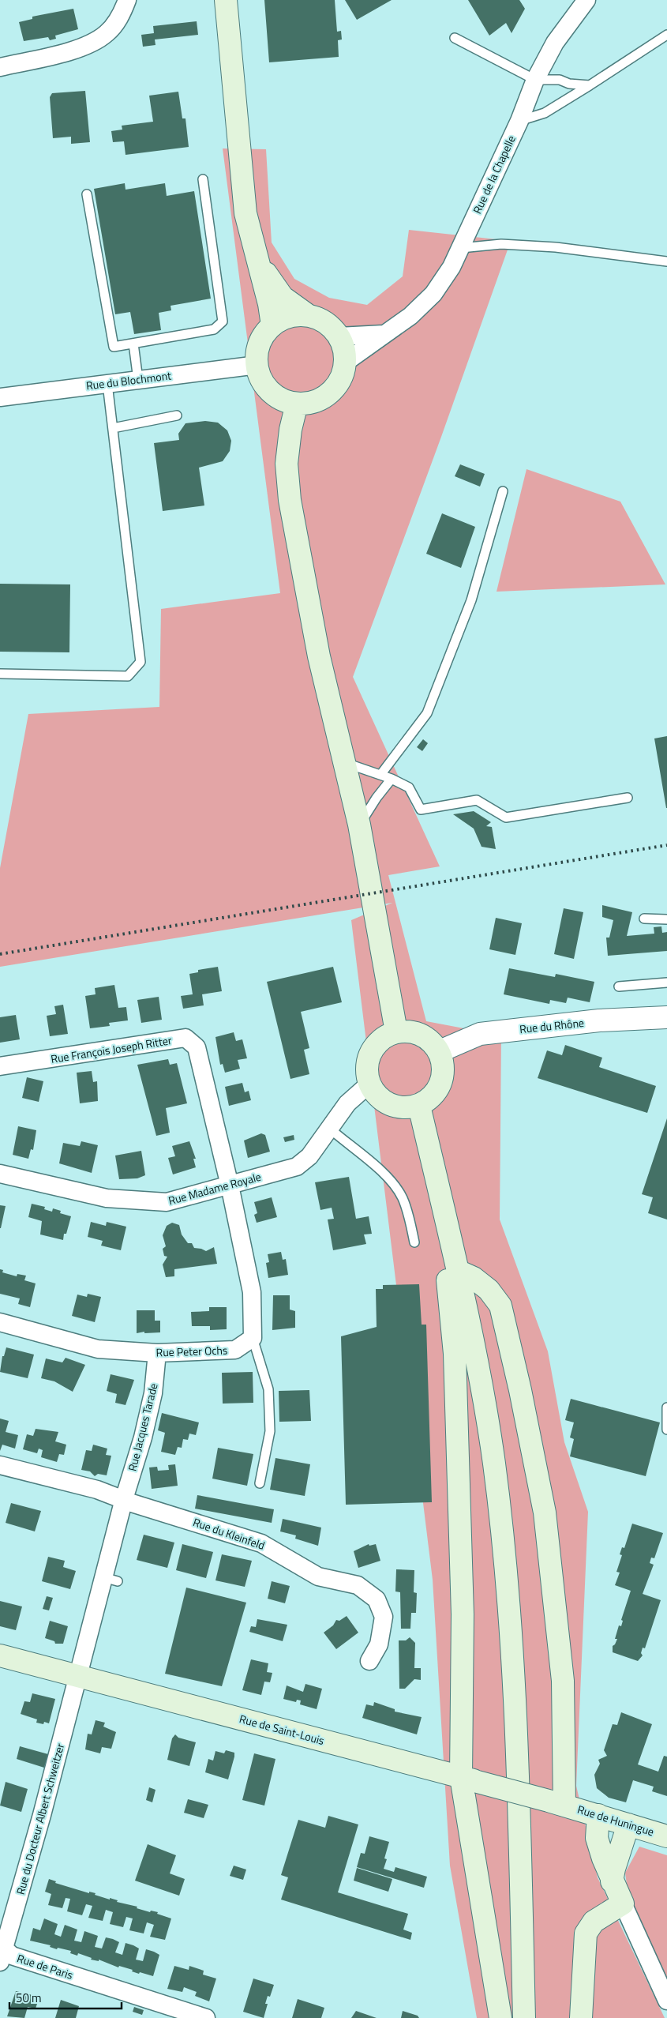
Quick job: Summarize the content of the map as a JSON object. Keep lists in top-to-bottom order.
{
  "streets": {
    "main road": ["Rue de Saint-Louis", "Rue de Huningue"],
    "street": [
      "Rue de la Chapelle",
      "Rue du Blochmont",
      "Rue du Rhône",
      "Rue François Joseph Ritter",
      "Rue Madame Royale",
      "Rue Peter Ochs",
      "Rue Jacques Tarade",
      "Rue du Kleinfeld",
      "Rue du Docteur Albert Schweitzer",
      "Rue de Paris"
    ]
  },
  "crossings": [
    ["Rue de la Chapelle", "Rue du Blochmont"],
    ["Rue du Rhône", "Rue Madame Royale"],
    ["Rue François Joseph Ritter", "Rue Madame Royale"],
    ["Rue Peter Ochs", "Rue Jacques Tarade"],
    ["Rue Jacques Tarade", "Rue du Kleinfeld"],
    ["Rue de Saint-Louis", "Rue du Docteur Albert Schweitzer"],
    ["Rue de Saint-Louis", "Rue de Huningue"],
    ["Rue du Docteur Albert Schweitzer", "Rue de Paris"]
  ],
  "scale_bar": "50 m"
}
